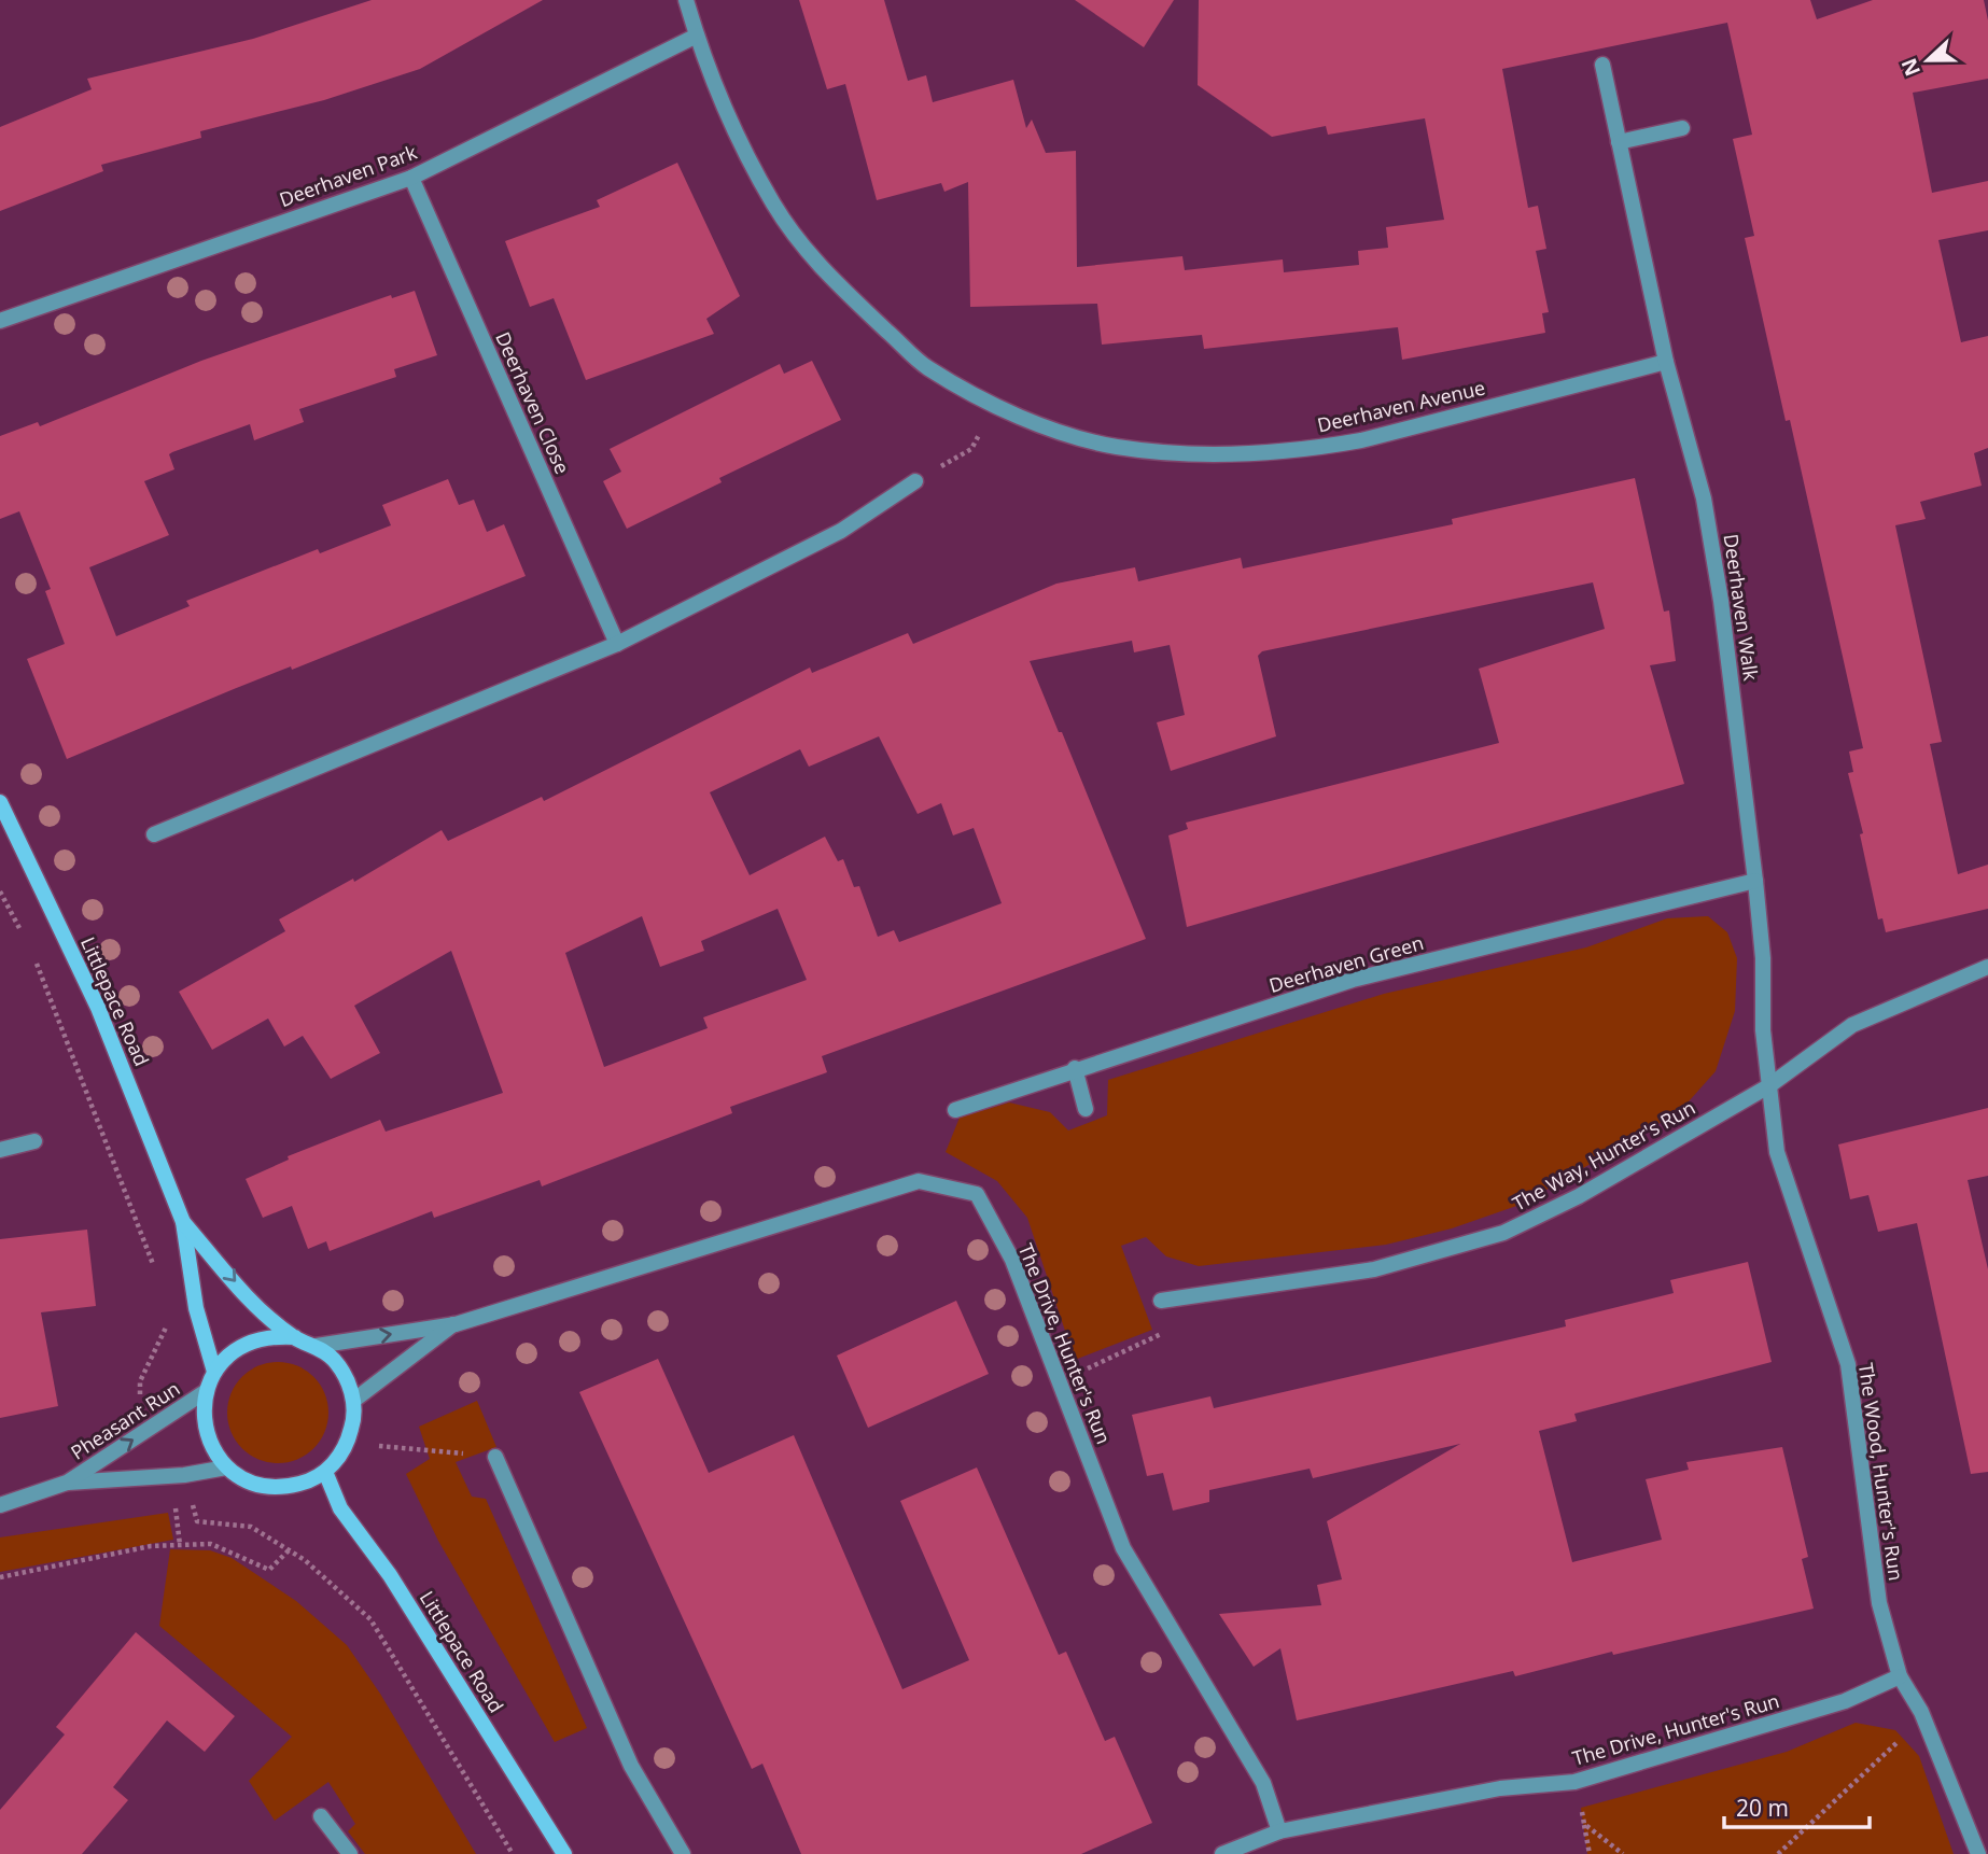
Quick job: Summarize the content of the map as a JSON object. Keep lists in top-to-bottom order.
{
  "streets": {
    "street": [
      "Deerhaven Park",
      "Deerhaven Close",
      "Deerhaven Avenue",
      "Deerhaven Walk",
      "Deerhaven Green",
      "Littlepace Road",
      "The Way, Hunter's Run",
      "The Drive, Hunter's Run",
      "Pheasant Run",
      "The Wood, Hunter's Run"
    ]
  },
  "crossings": [
    ["Deerhaven Park", "Deerhaven Close"],
    ["Deerhaven Park", "Deerhaven Avenue"],
    ["Deerhaven Avenue", "Deerhaven Walk"],
    ["Deerhaven Walk", "Deerhaven Green"],
    ["Deerhaven Walk", "The Way, Hunter's Run"],
    ["Deerhaven Walk", "The Wood, Hunter's Run"],
    ["Littlepace Road", "The Drive, Hunter's Run"],
    ["Littlepace Road", "Pheasant Run"],
    ["The Way, Hunter's Run", "The Wood, Hunter's Run"],
    ["The Drive, Hunter's Run", "Pheasant Run"],
    ["The Drive, Hunter's Run", "The Wood, Hunter's Run"]
  ],
  "one_way": ["Pheasant Run"],
  "scale_bar": "20 m",
  "north": "left"
}
